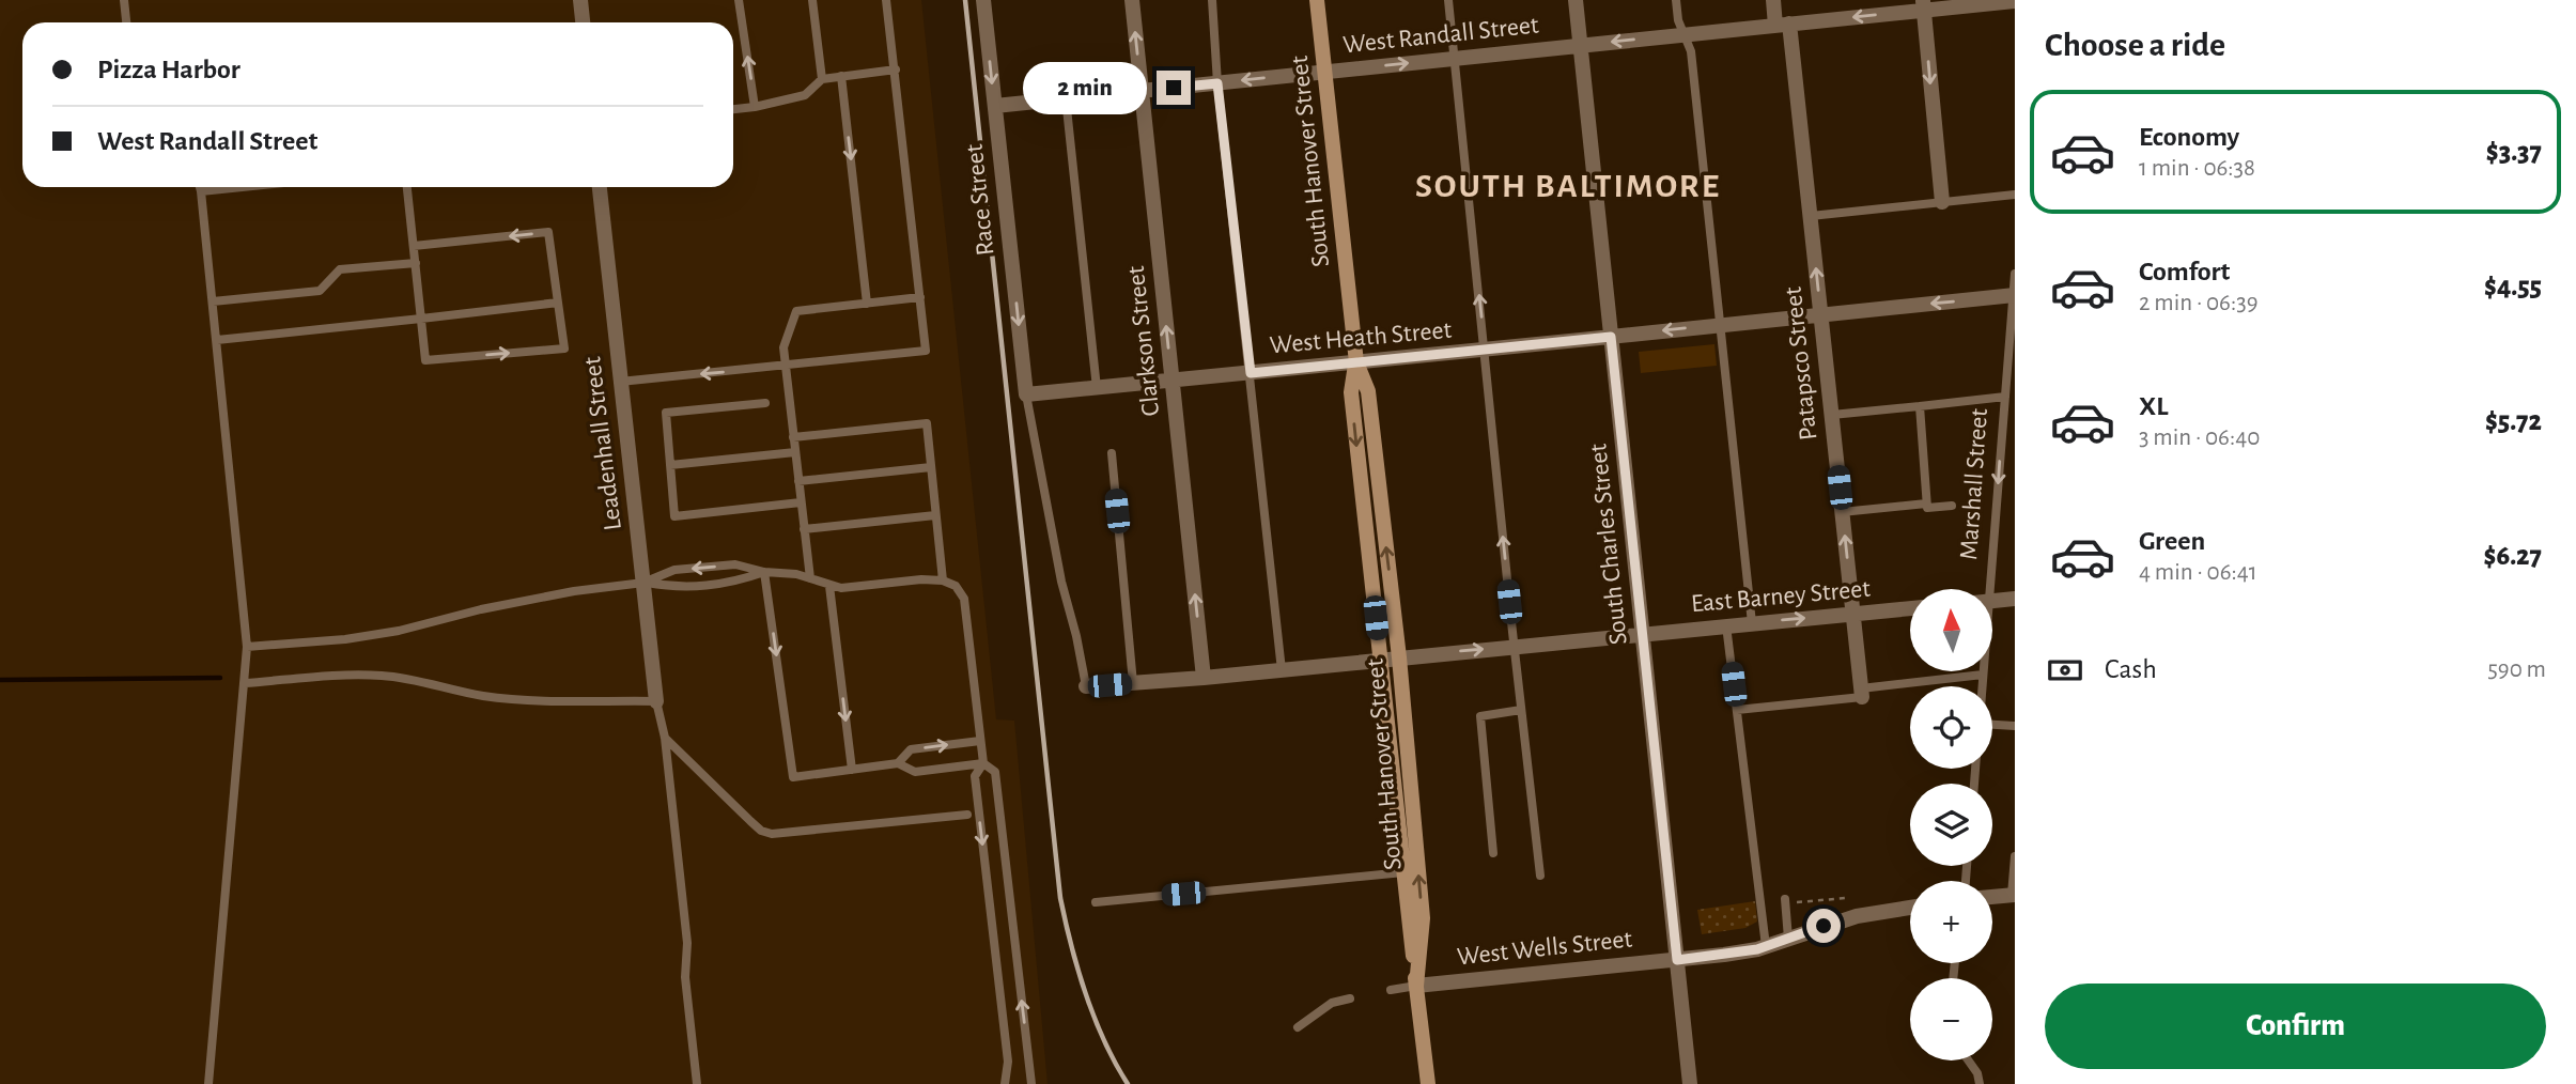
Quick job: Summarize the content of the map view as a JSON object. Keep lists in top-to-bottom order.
{
  "streets": {
    "main road": ["South Hanover Street"],
    "street": [
      "West Randall Street",
      "Race Street",
      "West Heath Street",
      "Clarkson Street",
      "Patapsco Street",
      "Leadenhall Street",
      "South Charles Street",
      "East Barney Street",
      "West Wells Street"
    ],
    "lane": ["Marshall Street"]
  },
  "crossings": [
    ["West Randall Street", "South Hanover Street"],
    ["West Randall Street", "Race Street"],
    ["West Randall Street", "Clarkson Street"],
    ["West Randall Street", "Patapsco Street"],
    ["West Randall Street", "South Charles Street"],
    ["South Hanover Street", "West Heath Street"],
    ["South Hanover Street", "East Barney Street"],
    ["South Hanover Street", "West Wells Street"],
    ["Race Street", "West Heath Street"],
    ["West Heath Street", "Clarkson Street"],
    ["West Heath Street", "Patapsco Street"],
    ["West Heath Street", "Marshall Street"],
    ["West Heath Street", "South Charles Street"],
    ["Clarkson Street", "East Barney Street"],
    ["Patapsco Street", "East Barney Street"],
    ["South Charles Street", "East Barney Street"],
    ["South Charles Street", "West Wells Street"]
  ],
  "one_way": ["Race Street", "Clarkson Street", "Marshall Street"],
  "districts": ["SOUTH BALTIMORE"],
  "north": "top",
  "page": {
    "heading": "Choose a ride",
    "banner": ["Pizza Harbor", "West Randall Street"],
    "bubble": "2 min",
    "list": [
      {
        "name": "Economy",
        "note": "1 min · 06:38",
        "value": "$3.37"
      },
      {
        "name": "Comfort",
        "note": "2 min · 06:39",
        "value": "$4.55"
      },
      {
        "name": "XL",
        "note": "3 min · 06:40",
        "value": "$5.72"
      },
      {
        "name": "Green",
        "note": "4 min · 06:41",
        "value": "$6.27"
      }
    ],
    "map_buttons": ["+", "−"],
    "pay": ["Cash", "590 m"],
    "buttons": "Confirm"
  }
}
